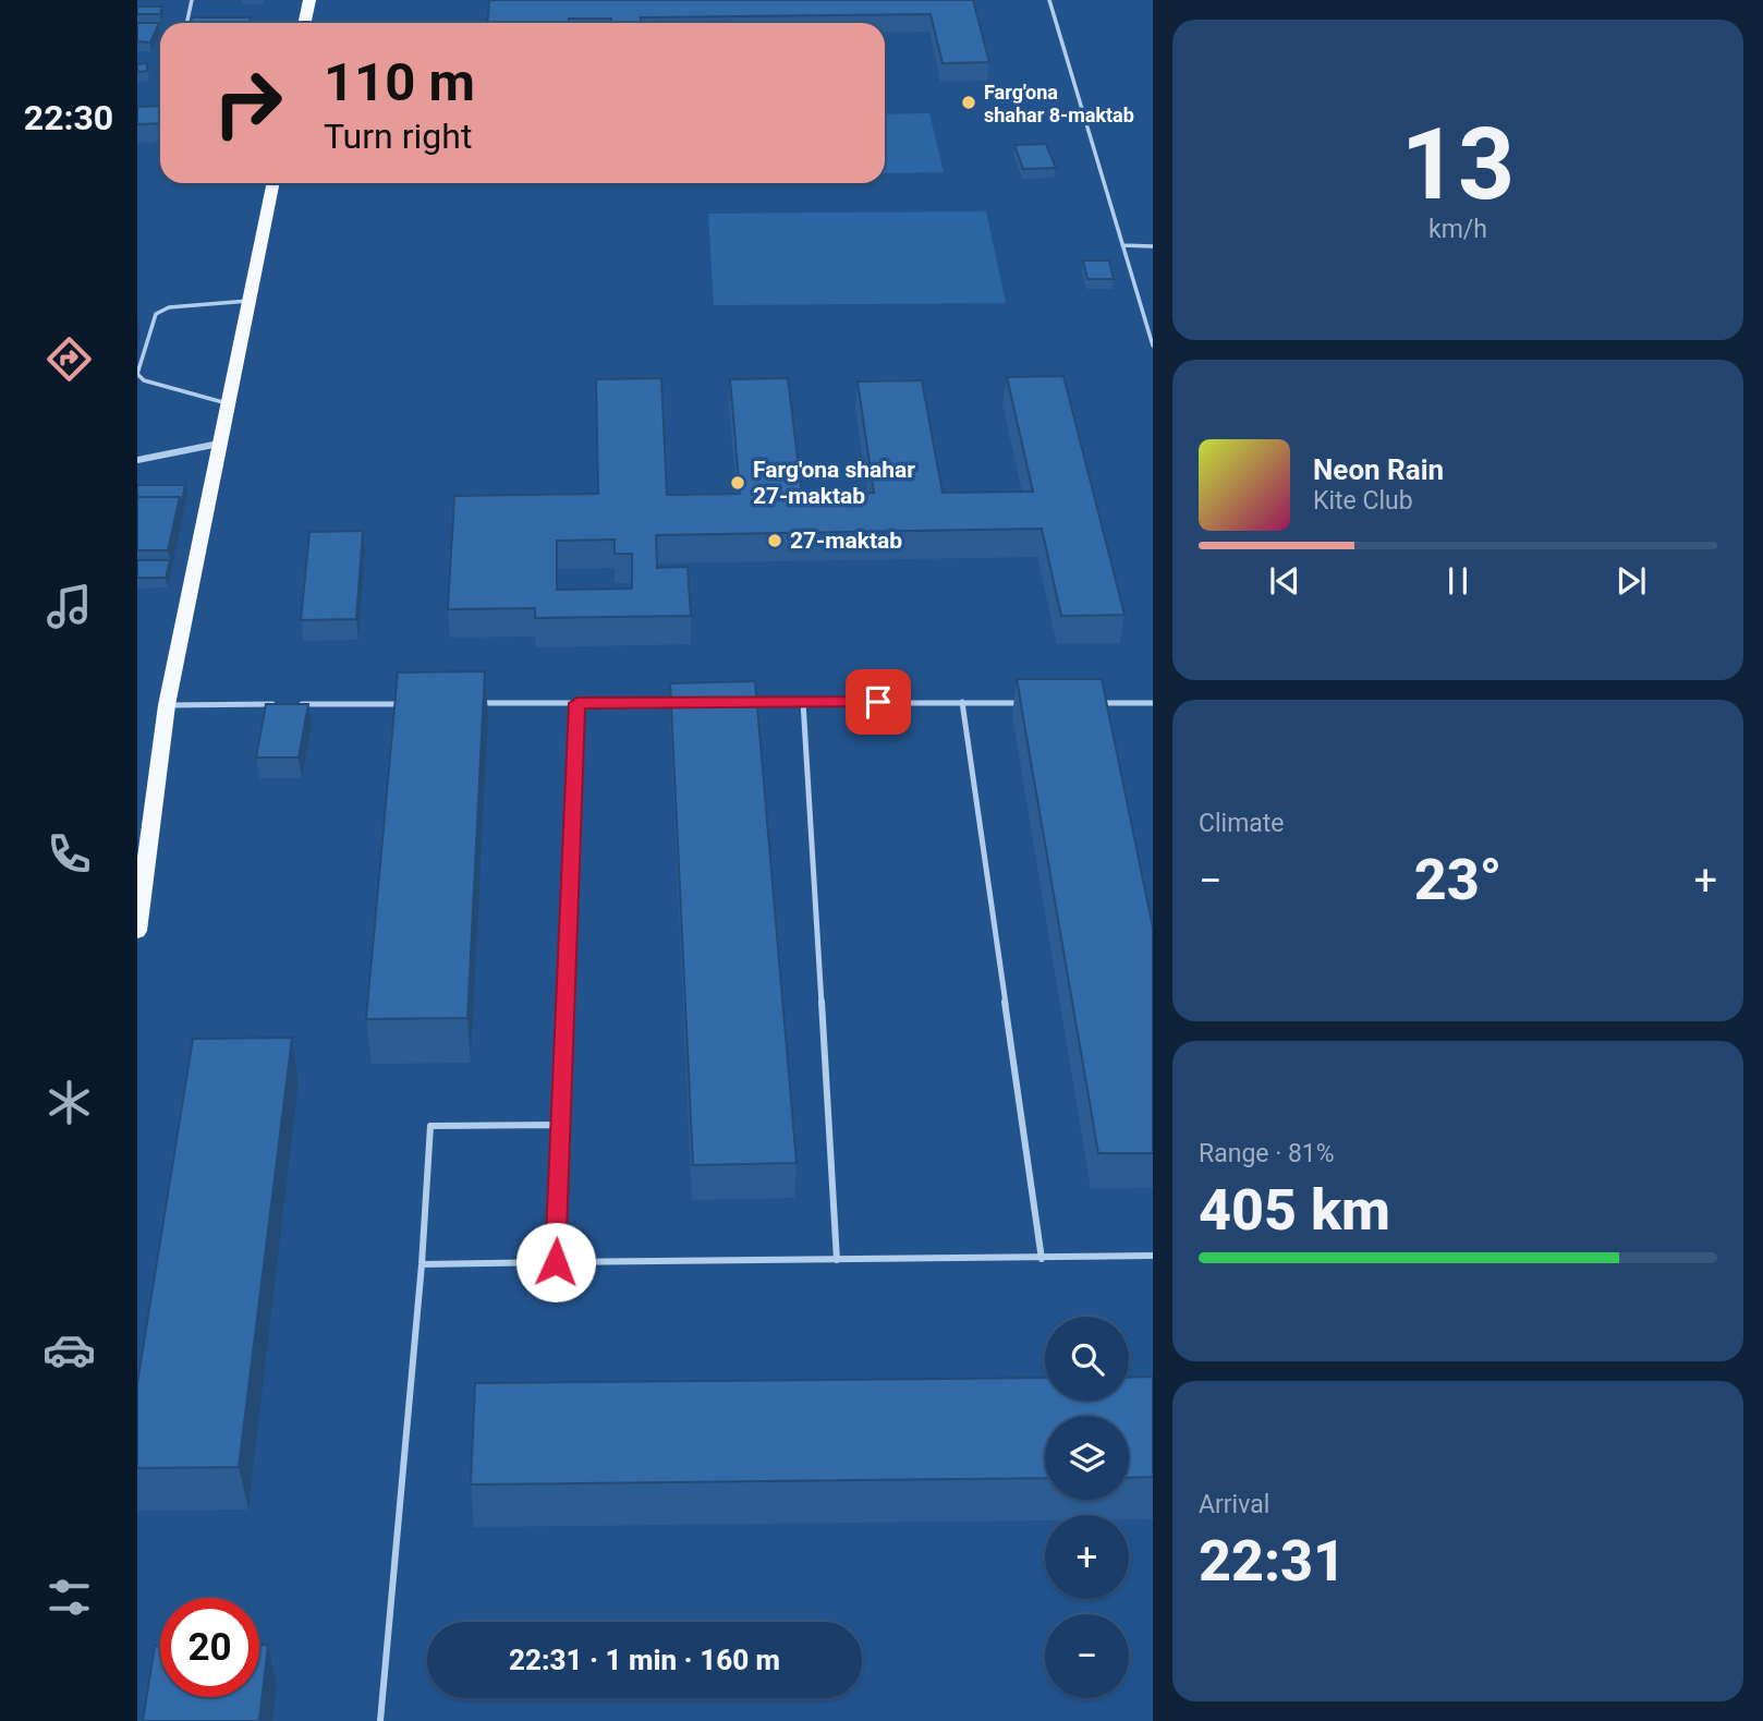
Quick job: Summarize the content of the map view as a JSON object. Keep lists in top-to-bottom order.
{
  "places": ["Farg'ona shahar 8-maktab", "Farg'ona shahar 27-maktab", "27-maktab"],
  "page": {
    "tabs": "22:30",
    "tile": [
      ["13", "km/h"],
      "Climate",
      ["Range · 81%", "405 km"],
      ["Arrival", "22:31"]
    ],
    "turn": ["110 m", "Turn right"],
    "song": ["Neon Rain", "Kite Club"],
    "heat": ["−", "23°", "+"],
    "map_buttons": ["+", "−"],
    "limit": "20",
    "trip": "22:31 · 1 min · 160 m"
  }
}
